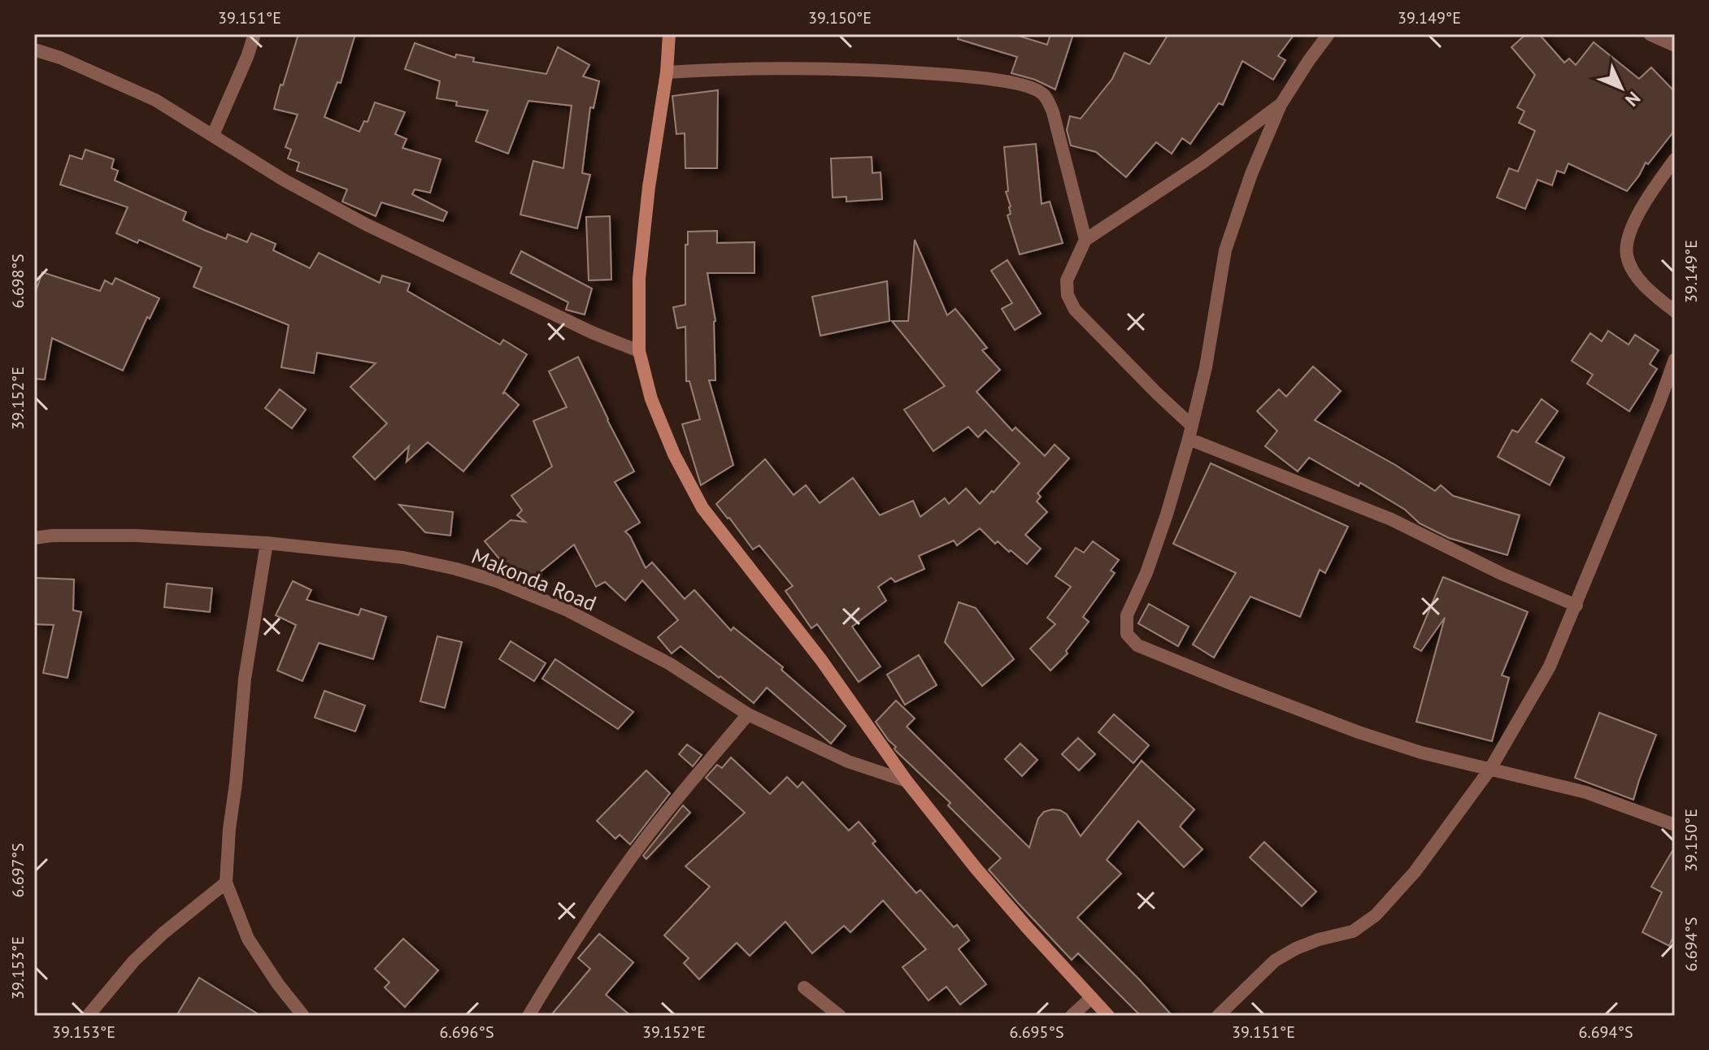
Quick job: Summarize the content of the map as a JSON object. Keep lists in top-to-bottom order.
{
  "streets": {
    "street": ["Makonda Road"]
  },
  "north": "bottom right",
  "coordinates": [
    "39.151°E",
    "39.150°E",
    "39.149°E",
    "6.698°S",
    "39.152°E",
    "6.697°S",
    "6.694°S",
    "39.153°E",
    "6.696°S",
    "6.695°S"
  ]
}
